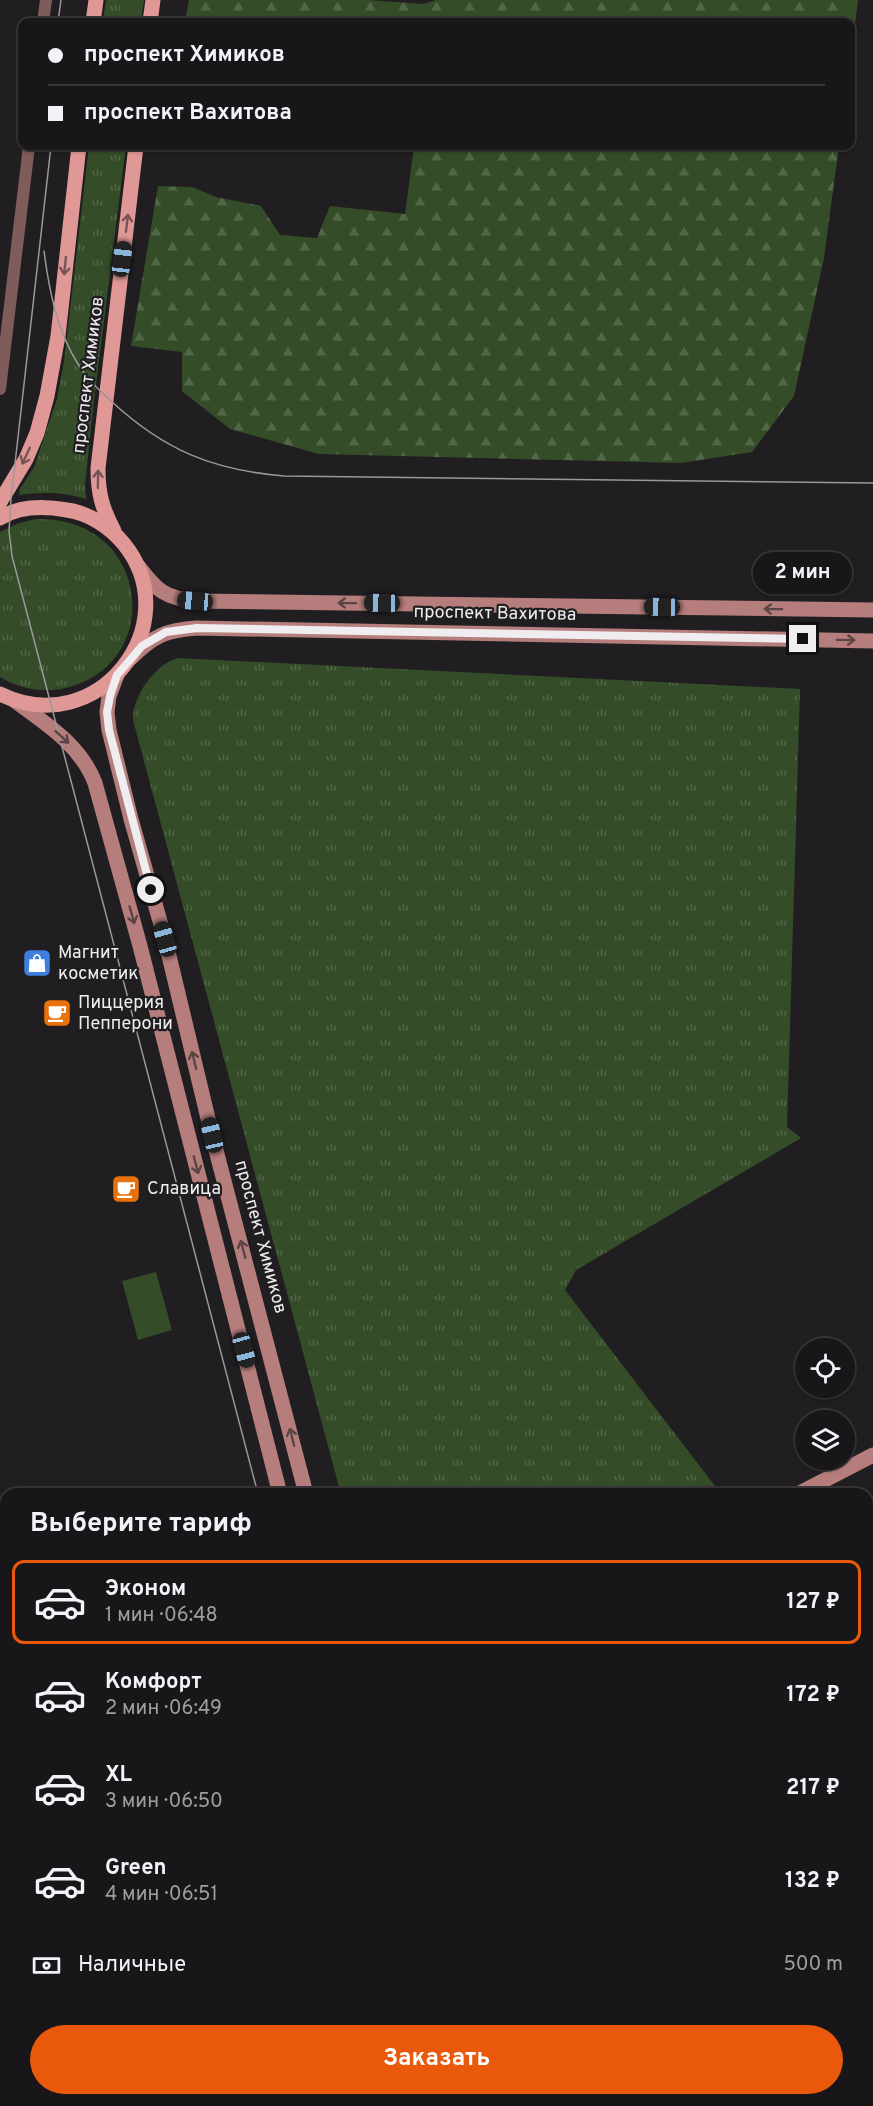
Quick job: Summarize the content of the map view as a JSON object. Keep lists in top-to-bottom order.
{
  "streets": {
    "main road": ["проспект Химиков", "проспект Вахитова"]
  },
  "crossings": [
    ["проспект Химиков", "проспект Вахитова"]
  ],
  "places": {
    "shop": ["Магнит косметик"],
    "cafe": ["Пиццерия Пепперони", "Славица"]
  },
  "page": {
    "banner": ["проспект Химиков", "проспект Вахитова"],
    "bubble": "2 мин",
    "heading": "Выберите тариф",
    "list": [
      {
        "name": "Эконом",
        "note": "1 мин · 06:48",
        "value": "127 ₽"
      },
      {
        "name": "Комфорт",
        "note": "2 мин · 06:49",
        "value": "172 ₽"
      },
      {
        "name": "XL",
        "note": "3 мин · 06:50",
        "value": "217 ₽"
      },
      {
        "name": "Green",
        "note": "4 мин · 06:51",
        "value": "132 ₽"
      }
    ],
    "pay": ["Наличные", "500 m"],
    "buttons": "Заказать"
  }
}
